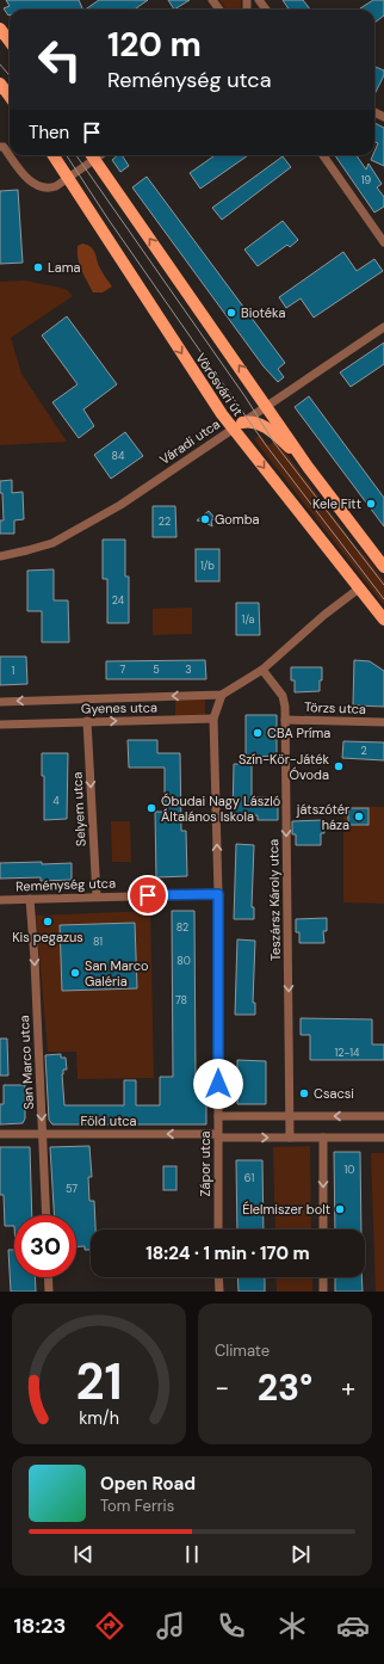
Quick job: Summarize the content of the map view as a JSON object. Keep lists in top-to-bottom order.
{
  "streets": {
    "main road": ["Vörösvári út"],
    "street": [
      "Váradi utca",
      "Gyenes utca",
      "Törzs utca",
      "Selyem utca",
      "Reménység utca",
      "Teszársz Károly utca",
      "San Marco utca",
      "Föld utca",
      "Zápor utca"
    ]
  },
  "crossings": [
    ["Vörösvári út", "Váradi utca"],
    ["Vörösvári út", "Gyenes utca"],
    ["Gyenes utca", "Selyem utca"],
    ["Gyenes utca", "Teszársz Károly utca"],
    ["Gyenes utca", "Zápor utca"],
    ["Törzs utca", "Teszársz Károly utca"],
    ["Selyem utca", "Reménység utca"],
    ["Reménység utca", "San Marco utca"],
    ["Reménység utca", "Zápor utca"],
    ["Teszársz Károly utca", "Föld utca"],
    ["San Marco utca", "Föld utca"],
    ["Föld utca", "Zápor utca"]
  ],
  "one_way": ["Selyem utca", "Teszársz Károly utca", "San Marco utca"],
  "places": [
    "Lama",
    "Biotéka",
    "Kele Fitt",
    "Gomba",
    "CBA Príma",
    "Szín-Kör-Játék Óvoda",
    "Óbudai Nagy László Általános Iskola",
    "játszótér háza",
    "Kis pegazus",
    "San Marco Galéria",
    "Csacsi",
    "Élelmiszer bolt"
  ],
  "house_numbers": [
    "19",
    "84",
    "22",
    "1/b",
    "24",
    "1/a",
    "7",
    "5",
    "3",
    "1",
    "2",
    "4",
    "82",
    "81",
    "80",
    "78",
    "12-14",
    "10",
    "61",
    "57"
  ],
  "page": {
    "turn": ["120 m", "Reménység utca"],
    "then": "Then",
    "limit": "30",
    "trip": "18:24 · 1 min · 170 m",
    "tile": "Climate",
    "heat": ["−", "23°", "+"],
    "song": ["Open Road", "Tom Ferris"],
    "tabs": "18:23",
    "gauge": ["21", "km/h"]
  }
}
